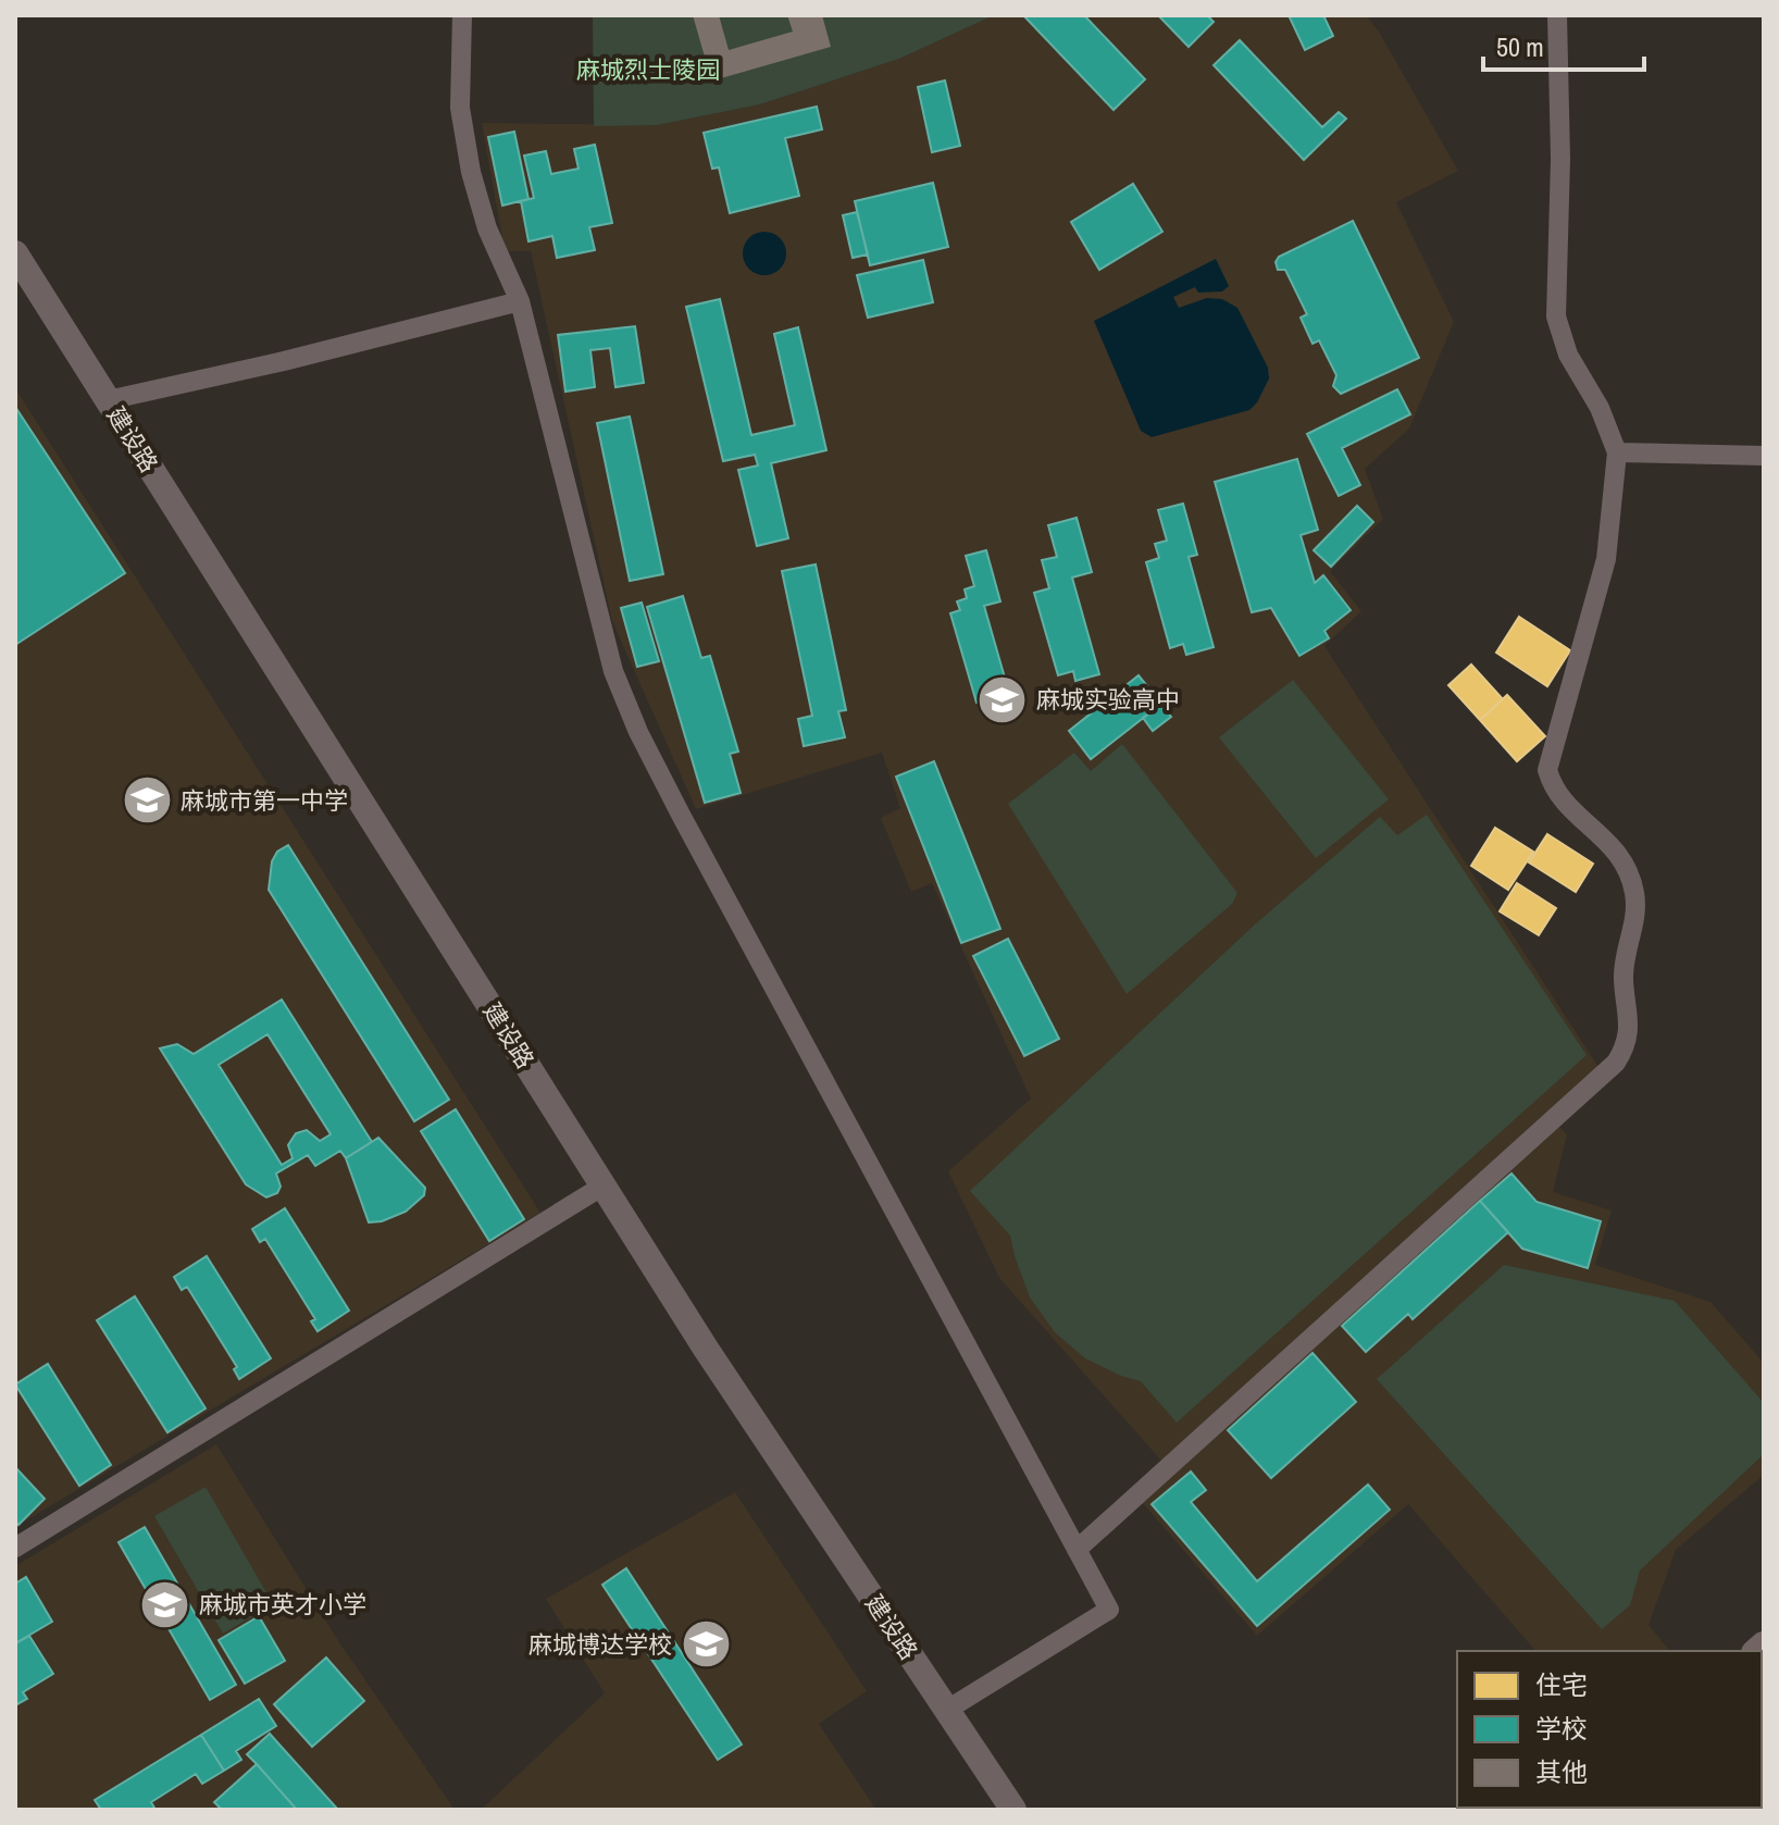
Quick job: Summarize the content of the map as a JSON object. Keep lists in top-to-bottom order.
{
  "streets": {
    "street": ["建设路"]
  },
  "parks": ["麻城烈士陵园"],
  "places": {
    "school or university": [
      "麻城实验高中",
      "麻城市第一中学",
      "麻城市英才小学",
      "麻城博达学校"
    ]
  },
  "legend": ["住宅", "学校", "其他"],
  "scale_bar": "50 m"
}
